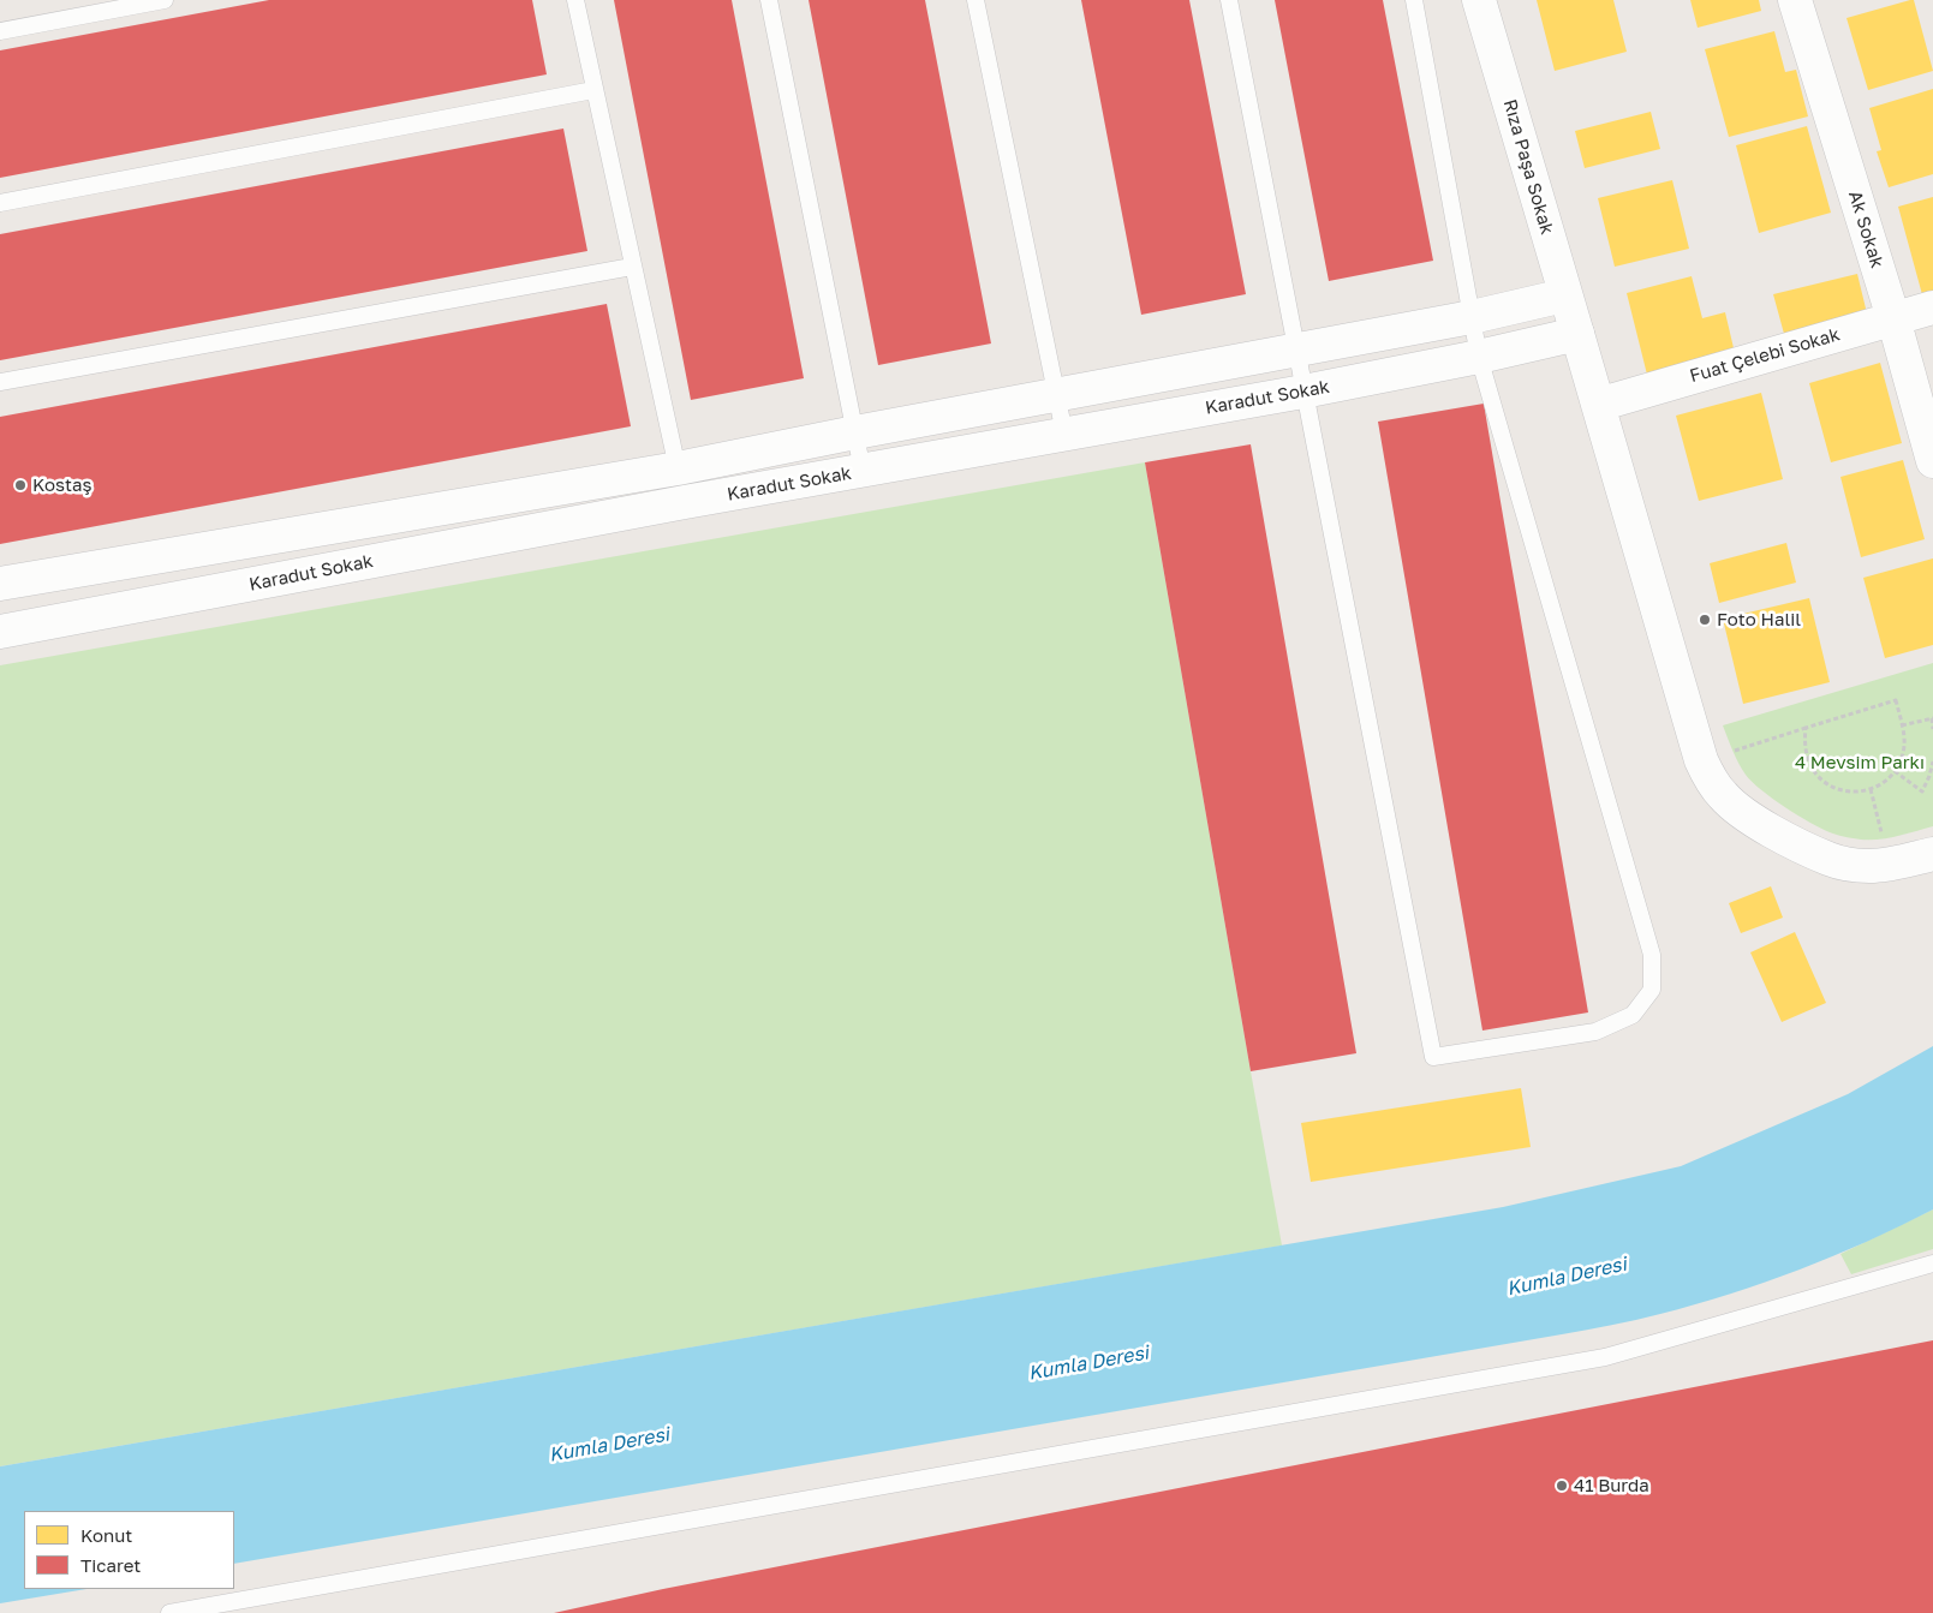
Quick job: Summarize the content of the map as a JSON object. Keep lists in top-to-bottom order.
{
  "streets": {
    "street": [
      "Rıza Paşa Sokak",
      "Ak Sokak",
      "Fuat Çelebi Sokak",
      "Karadut Sokak"
    ]
  },
  "crossings": [
    ["Rıza Paşa Sokak", "Fuat Çelebi Sokak"],
    ["Rıza Paşa Sokak", "Karadut Sokak"],
    ["Ak Sokak", "Fuat Çelebi Sokak"]
  ],
  "water": ["Kumla Deresi"],
  "parks": ["4 Mevsim Parkı"],
  "places": ["Kostaş", "Foto Halil", "41 Burda"],
  "legend": ["Konut", "Ticaret"]
}
